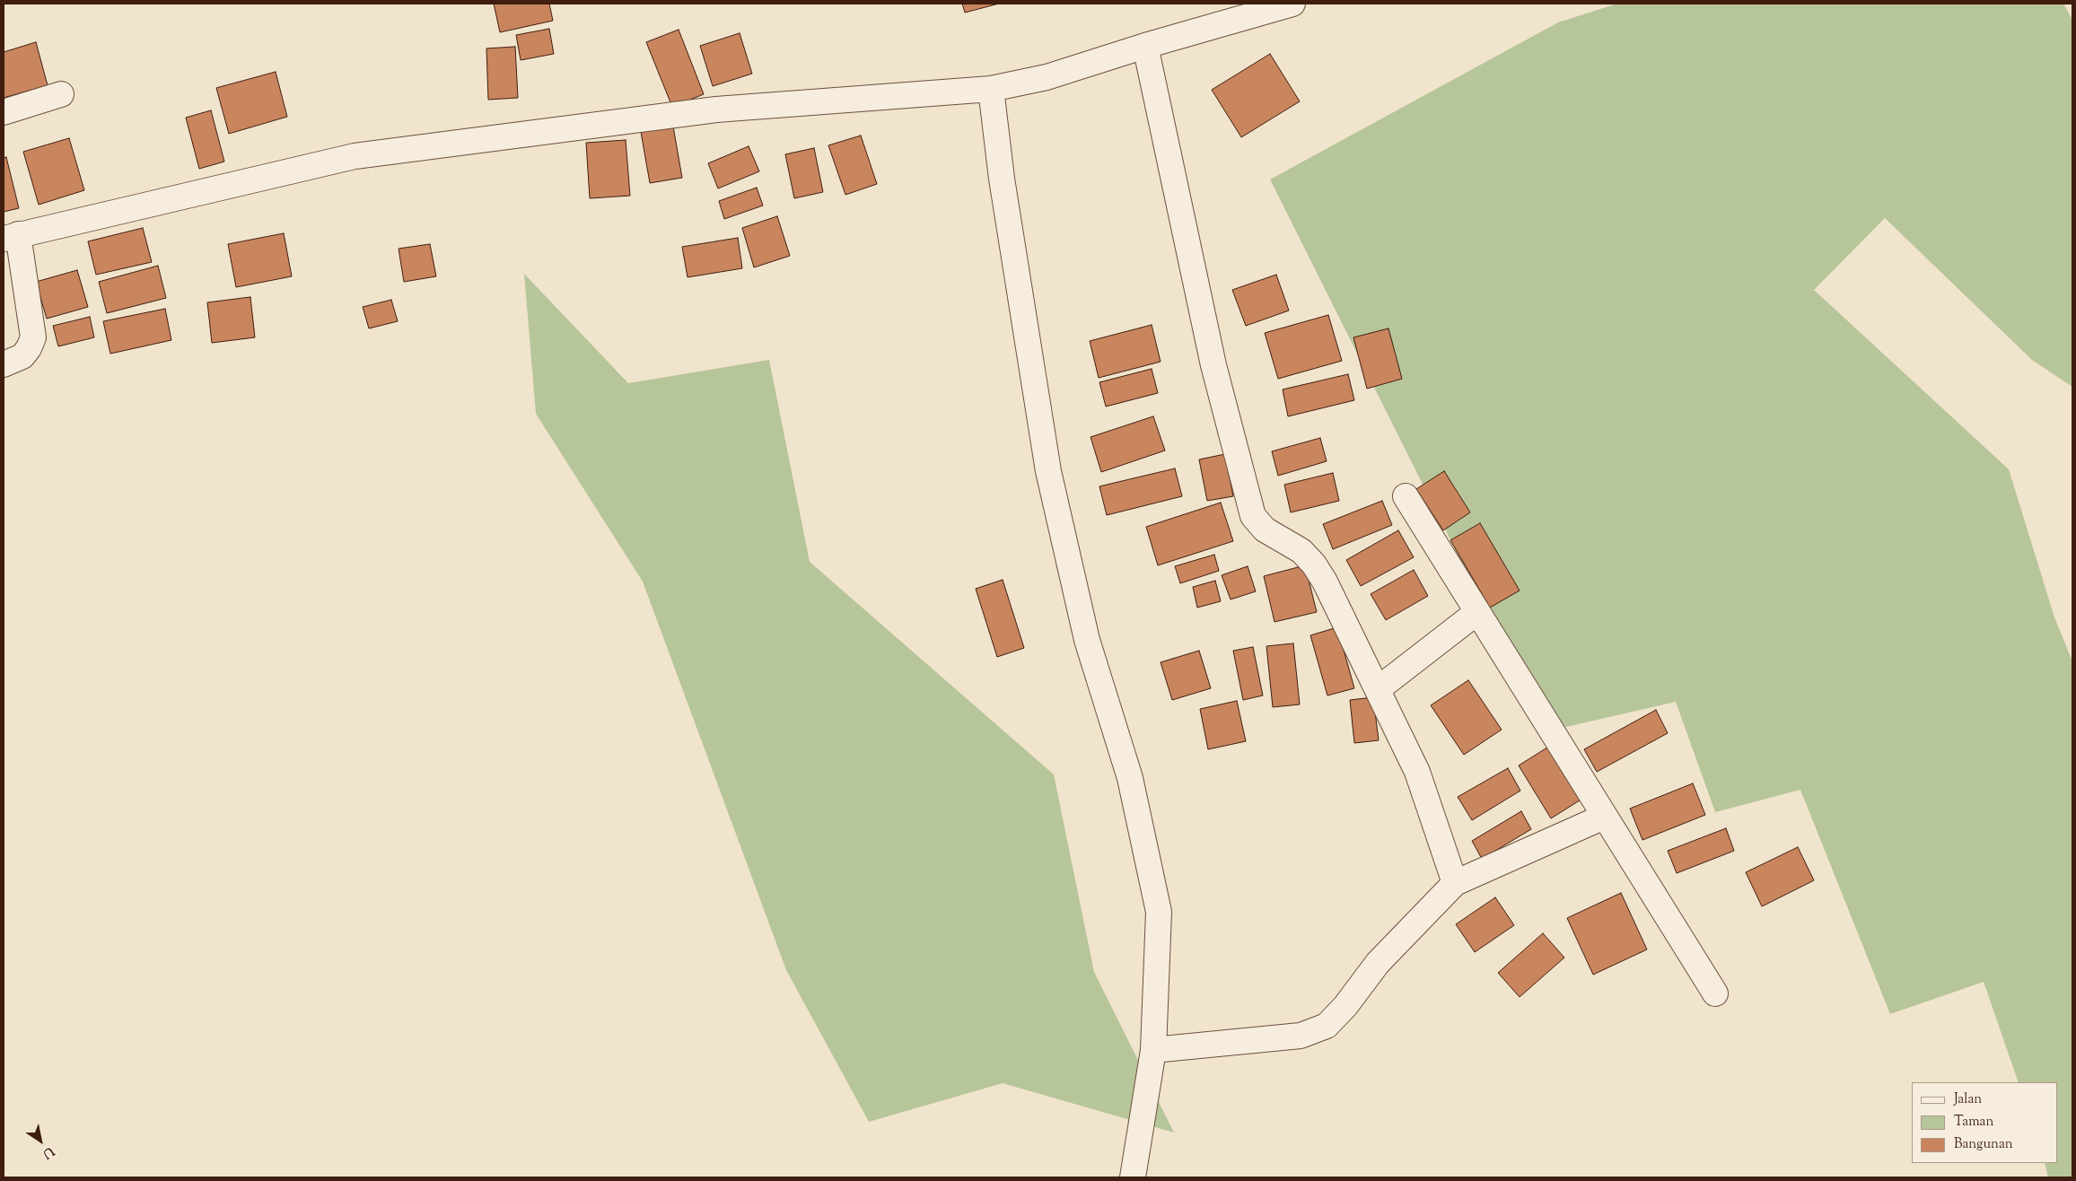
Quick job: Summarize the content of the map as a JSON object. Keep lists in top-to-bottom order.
{
  "legend": ["Jalan", "Taman", "Bangunan"],
  "north": "bottom right"
}
